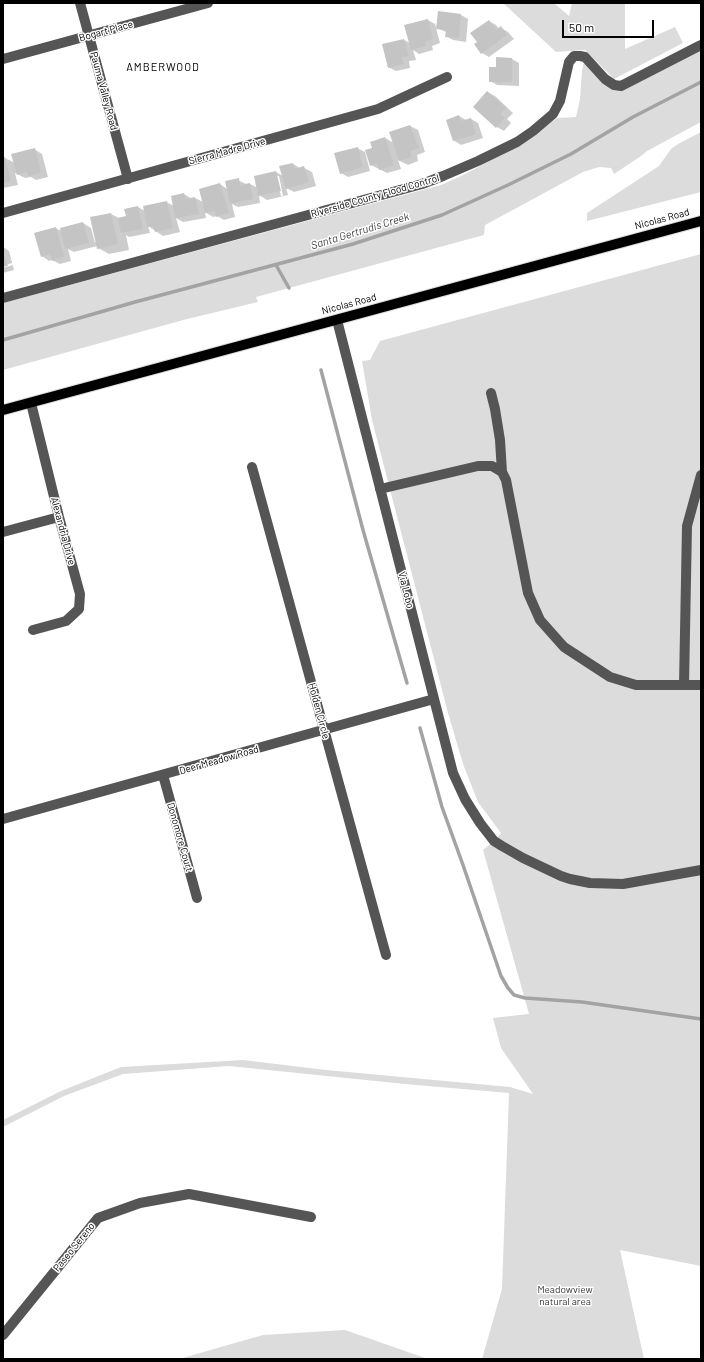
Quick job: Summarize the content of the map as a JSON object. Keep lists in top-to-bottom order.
{
  "streets": {
    "main road": ["Nicolas Road"],
    "street": [
      "Bogart Place",
      "Pauma Valley Road",
      "Sierra Madre Drive",
      "Riverside County Flood Control",
      "Alexandria Drive",
      "Via Lobo",
      "Holden Circle",
      "Deer Meadow Road",
      "Donomore Court",
      "Paseo Sereno"
    ]
  },
  "crossings": [
    ["Bogart Place", "Pauma Valley Road"],
    ["Pauma Valley Road", "Sierra Madre Drive"],
    ["Nicolas Road", "Alexandria Drive"],
    ["Nicolas Road", "Via Lobo"],
    ["Via Lobo", "Deer Meadow Road"],
    ["Holden Circle", "Deer Meadow Road"],
    ["Deer Meadow Road", "Donomore Court"]
  ],
  "districts": ["AMBERWOOD"],
  "water": ["Santa Gertrudis Creek"],
  "parks": ["Meadowview natural area"],
  "scale_bar": "50 m"
}
